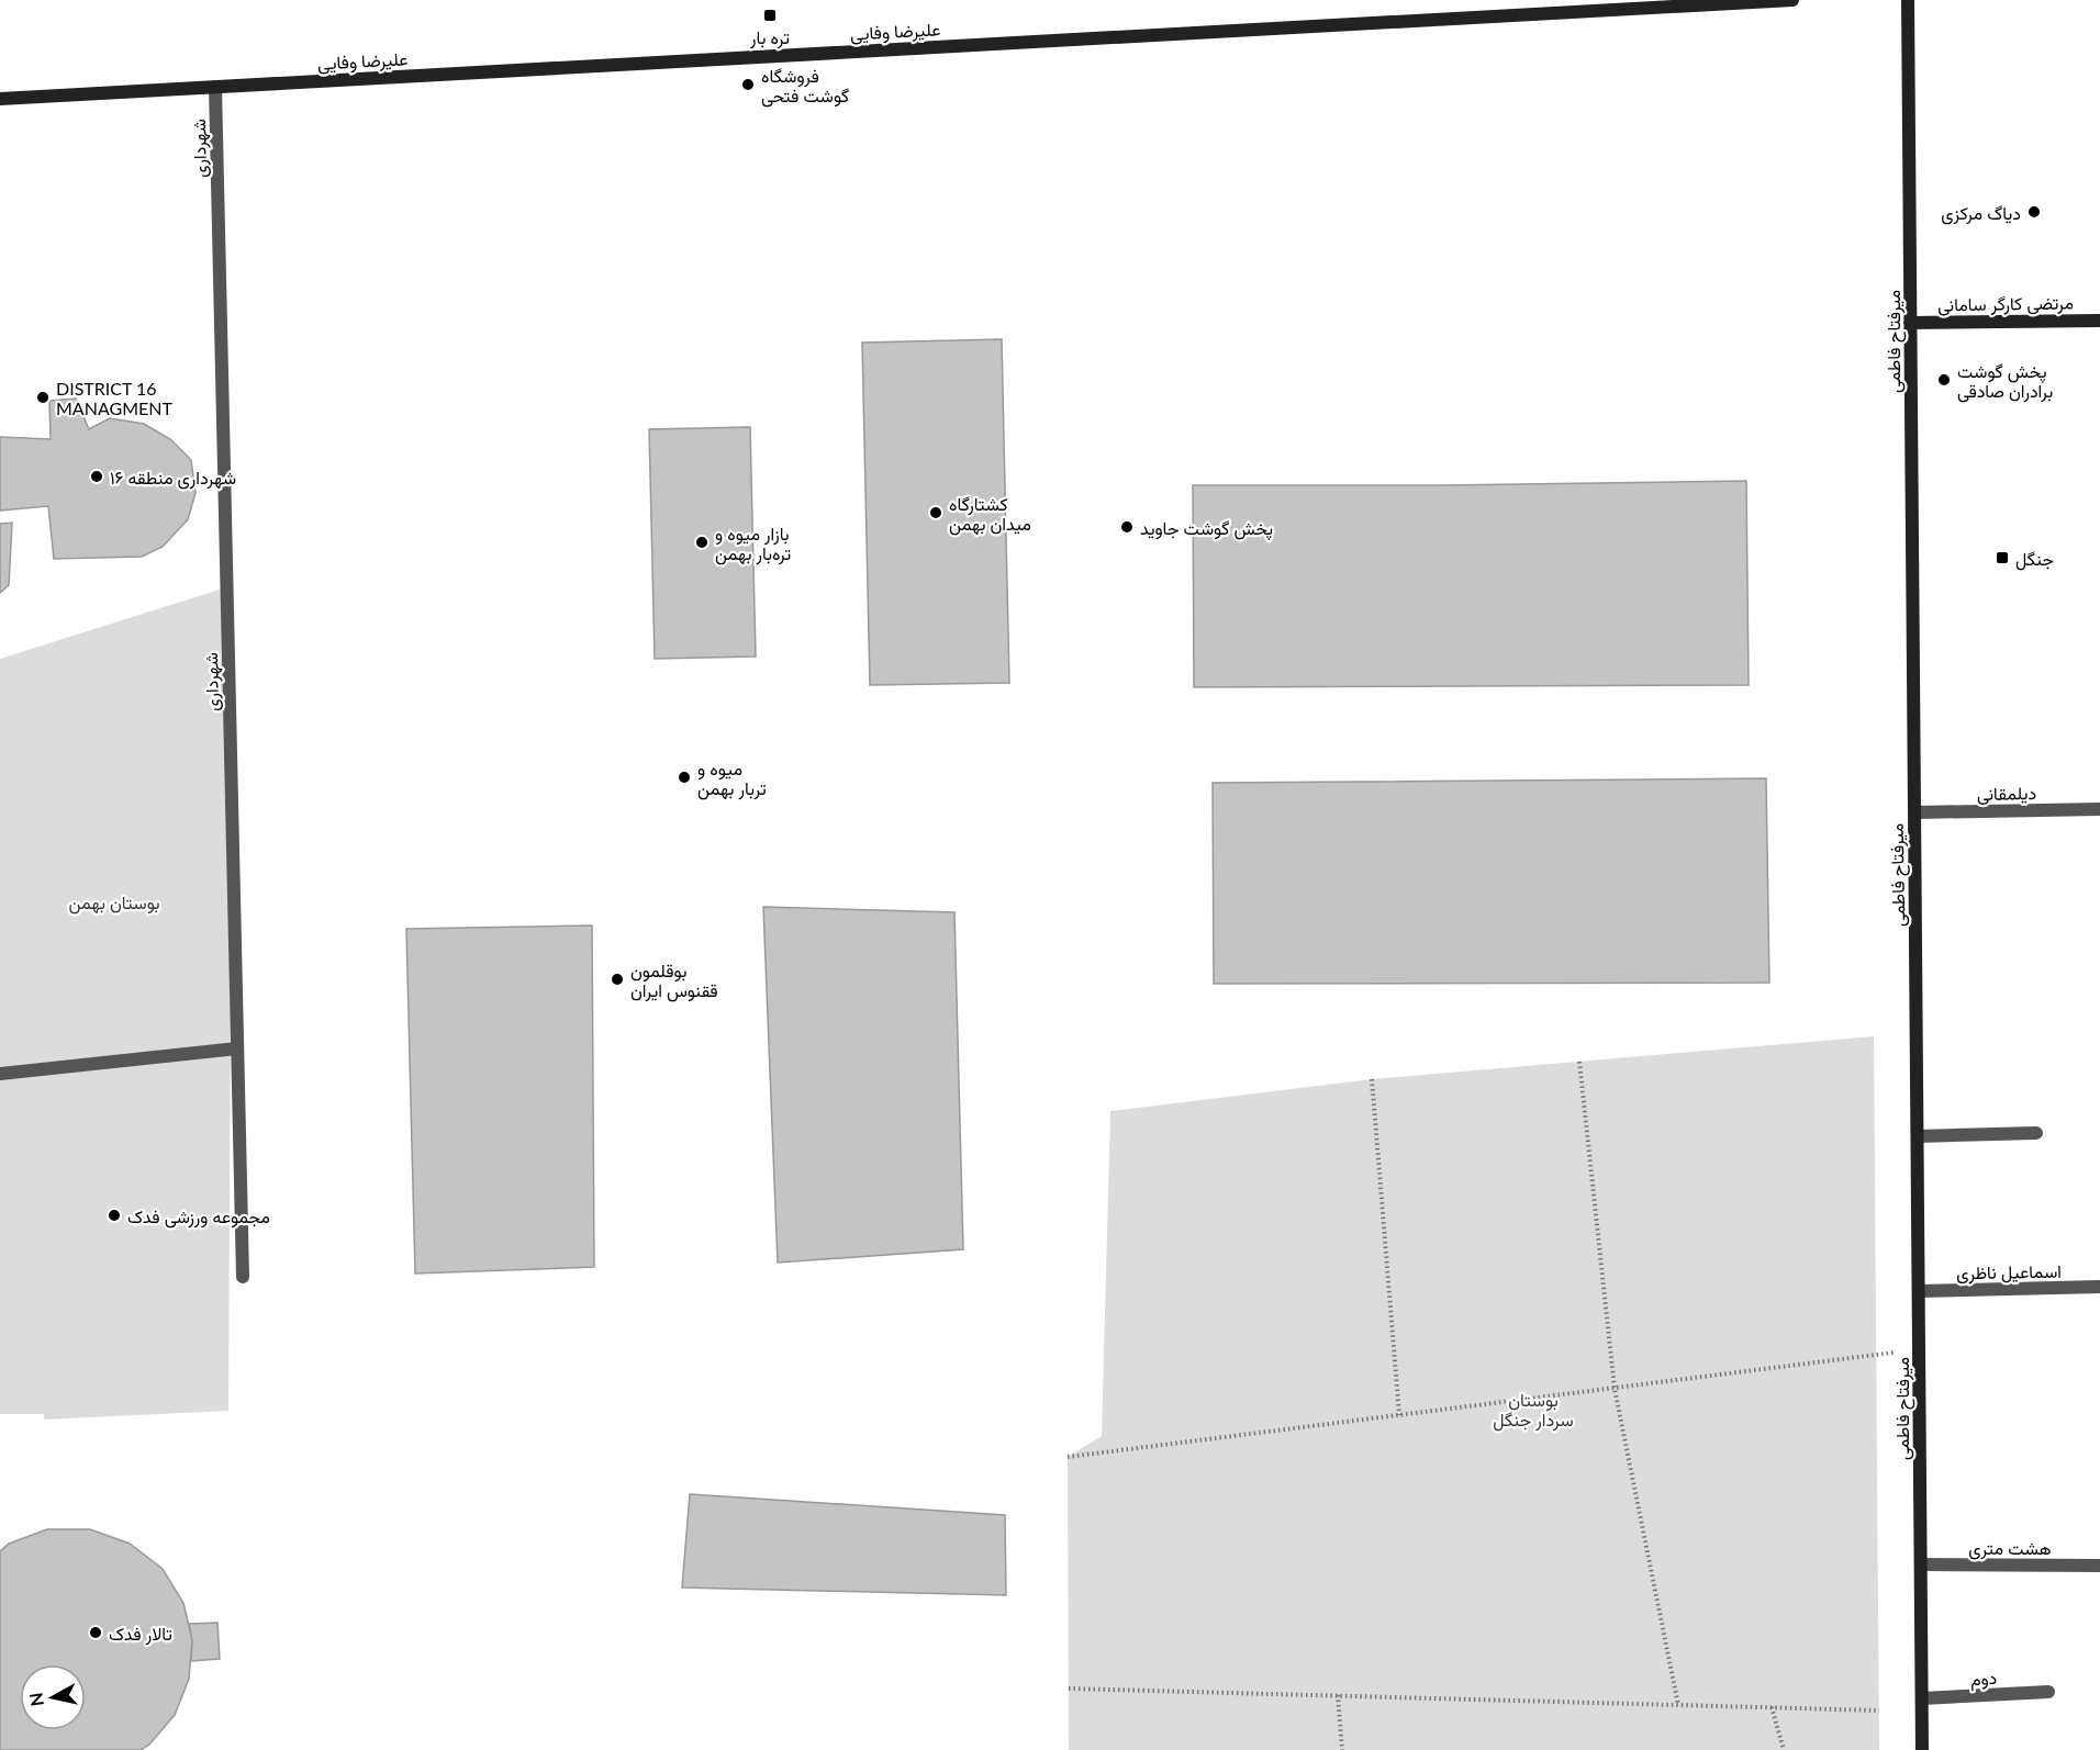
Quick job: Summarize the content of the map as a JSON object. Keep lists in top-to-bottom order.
{
  "streets": {
    "street": [
      "علیرضا وفایی",
      "شهرداری",
      "مرتضی کارگر سامانی",
      "میرفتاح فاطمی",
      "دیلمقانی",
      "اسماعیل ناظری",
      "هشت متری",
      "دوم"
    ]
  },
  "crossings": [
    ["علیرضا وفایی", "شهرداری"],
    ["مرتضی کارگر سامانی", "میرفتاح فاطمی"],
    ["میرفتاح فاطمی", "دیلمقانی"],
    ["میرفتاح فاطمی", "اسماعیل ناظری"],
    ["میرفتاح فاطمی", "هشت متری"],
    ["میرفتاح فاطمی", "دوم"]
  ],
  "parks": ["بوستان بهمن", "بوستان سردار جنگل"],
  "places": {
    "transit": ["تره بار", "جنگل"],
    "other": [
      "فروشگاه گوشت فتحی",
      "دیاگ مرکزی",
      "پخش گوشت برادران صادقی",
      "DISTRICT 16 MANAGMENT",
      "شهرداری منطقه ۱۶",
      "کشتارگاه میدان بهمن",
      "پخش گوشت جاوید",
      "بازار میوه و تره‌بار بهمن",
      "میوه و تربار بهمن",
      "بوقلمون ققنوس ایران",
      "مجموعه ورزشی فدک",
      "تالار فدک"
    ]
  },
  "north": "left"
}
